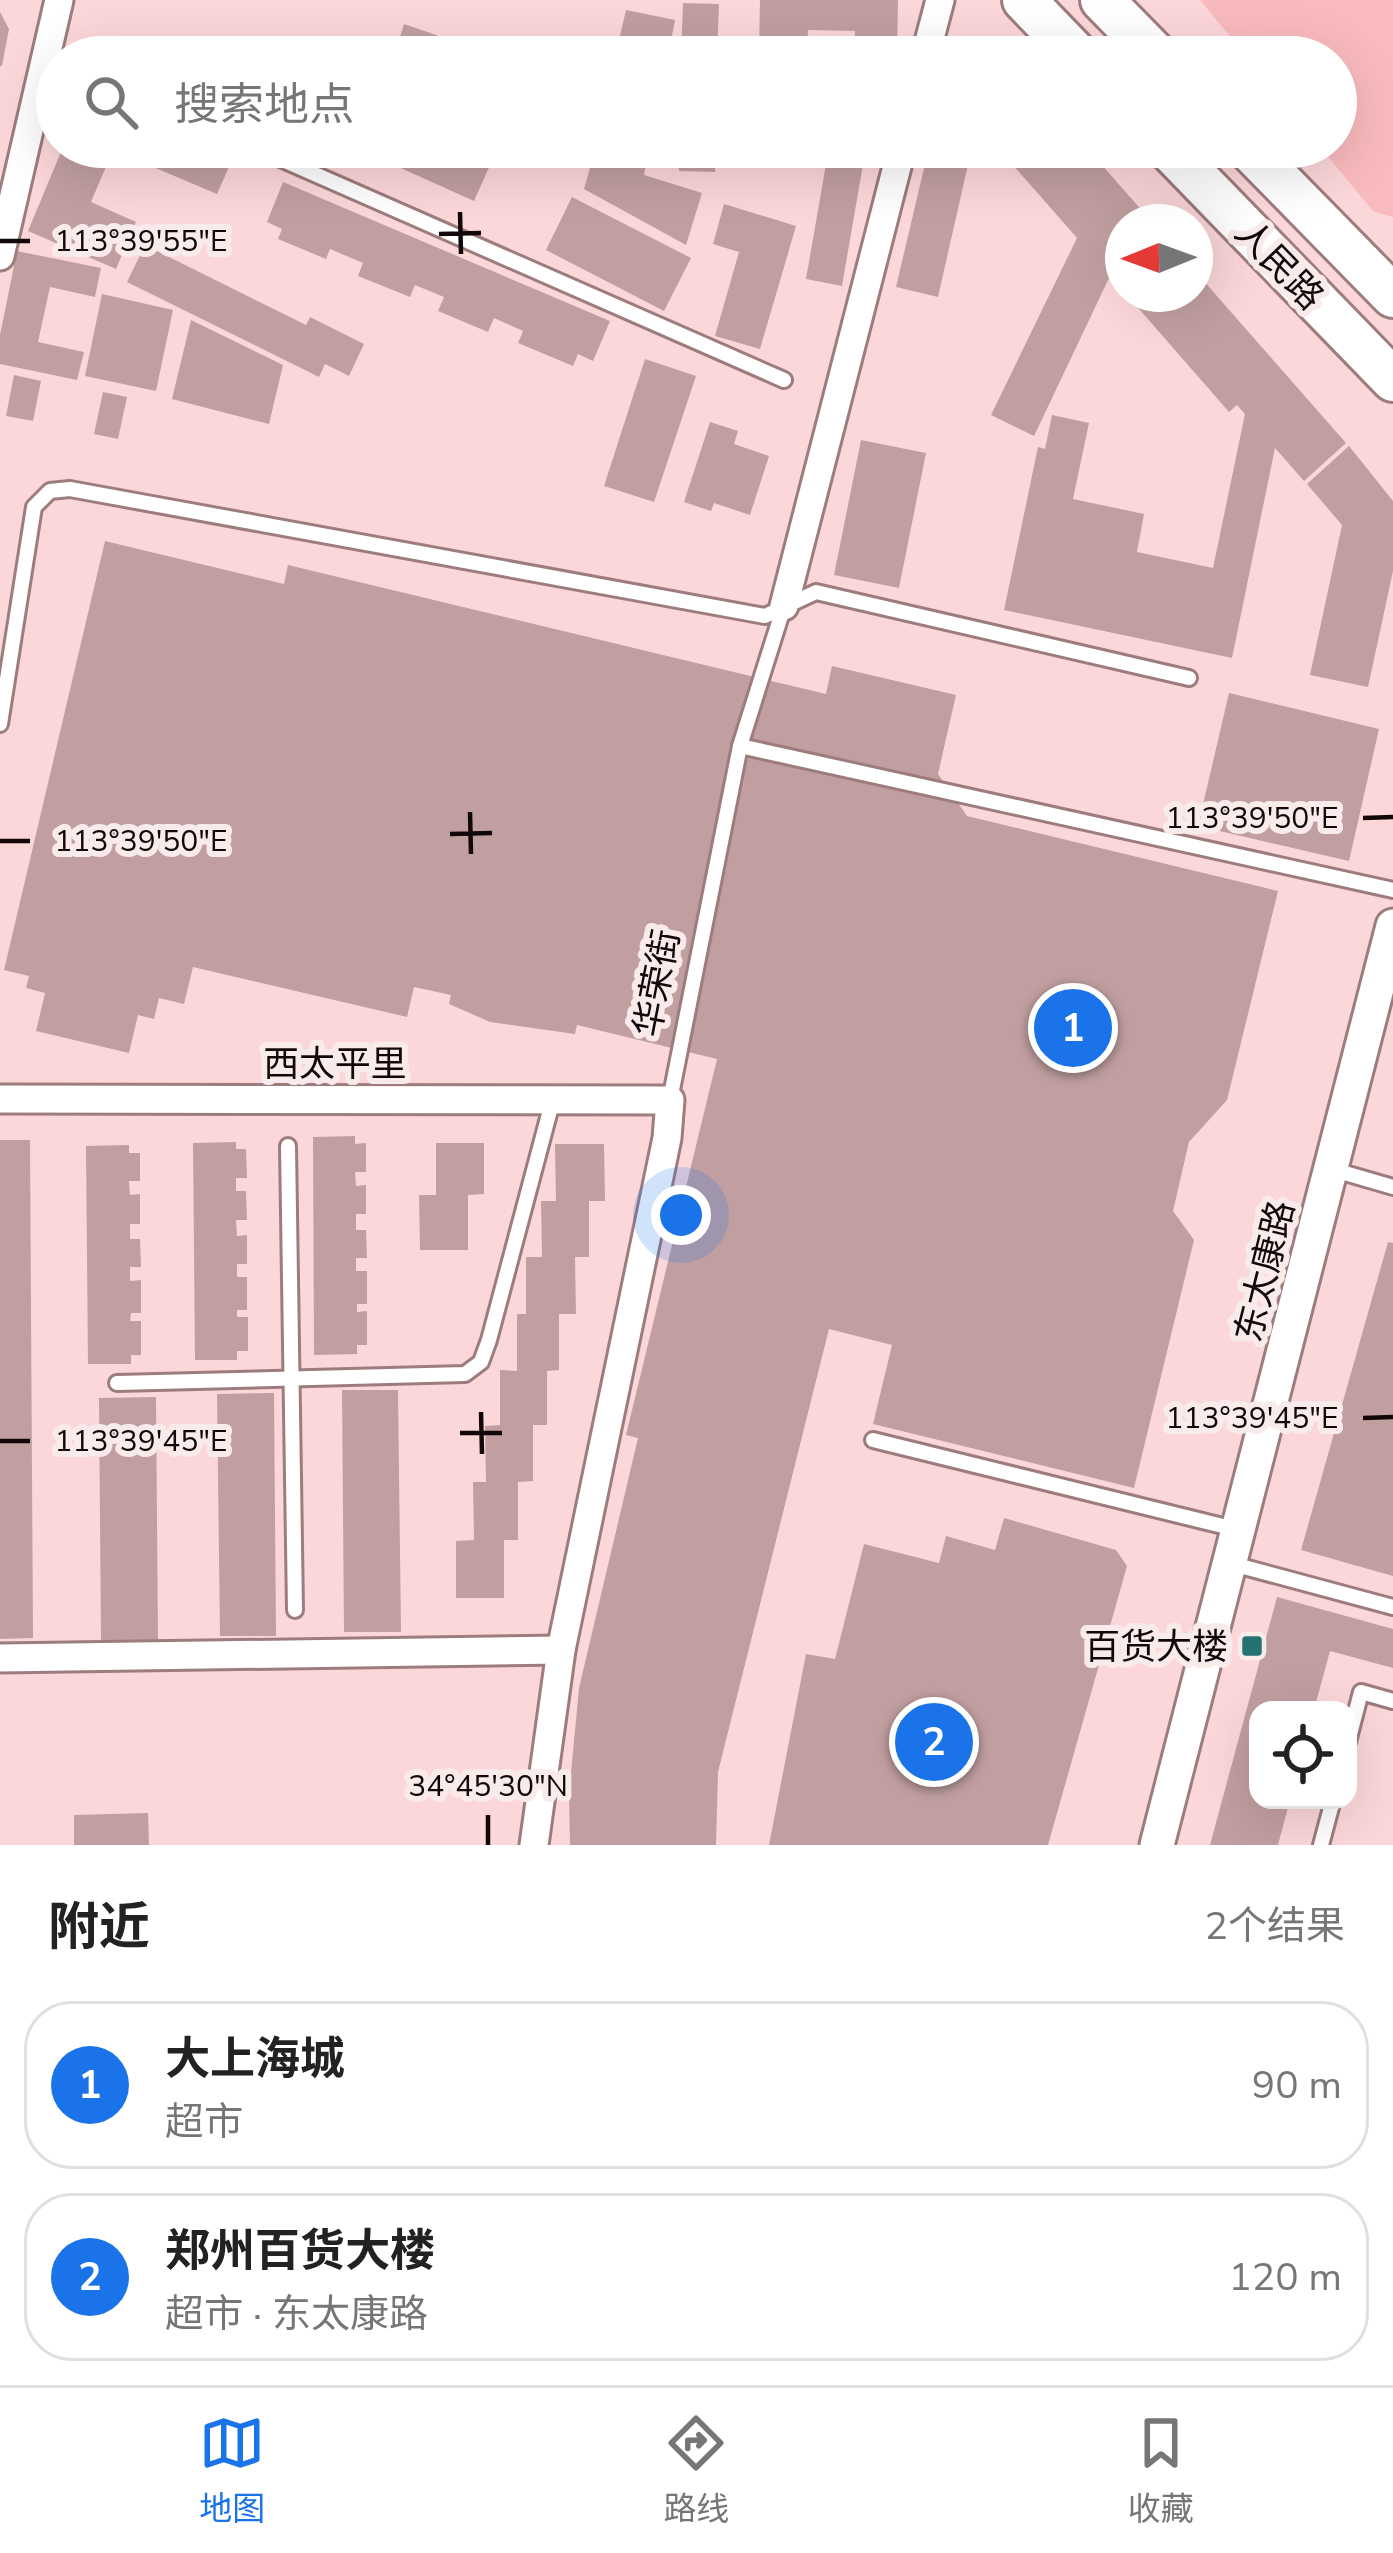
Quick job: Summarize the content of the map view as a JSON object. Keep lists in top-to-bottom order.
{
  "streets": {
    "main road": ["人民路"],
    "street": ["华荣街", "西太平里", "东太康路"]
  },
  "crossings": [
    ["华荣街", "西太平里"]
  ],
  "places": {
    "transit": ["百货大楼"]
  },
  "north": "left",
  "page": {
    "search": "搜索地点",
    "pins": ["1", "2"],
    "heading": ["附近", "2个结果"],
    "list": [
      {
        "mark": "1",
        "name": "大上海城",
        "note": "超市",
        "value": "90 m"
      },
      {
        "mark": "2",
        "name": "郑州百货大楼",
        "note": "超市 · 东太康路",
        "value": "120 m"
      }
    ],
    "nav": ["地图", "路线", "收藏"]
  },
  "coordinates": [
    "113°39'55\"E",
    "113°39'50\"E",
    "113°39'45\"E",
    "34°45'30\"N"
  ]
}
